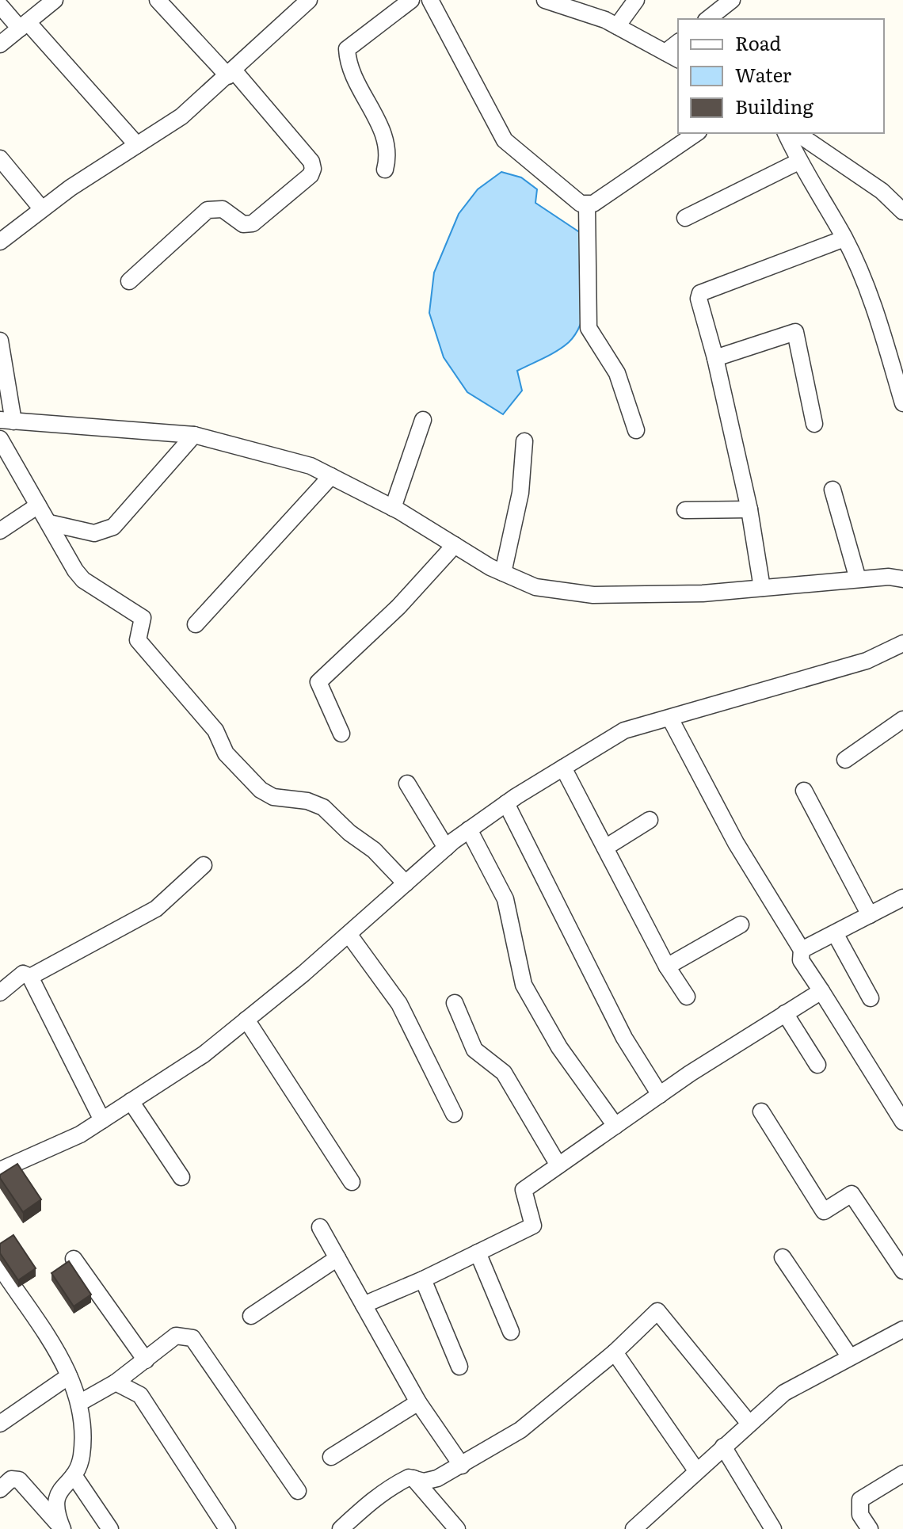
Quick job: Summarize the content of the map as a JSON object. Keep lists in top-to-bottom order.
{
  "legend": ["Road", "Water", "Building"]
}
